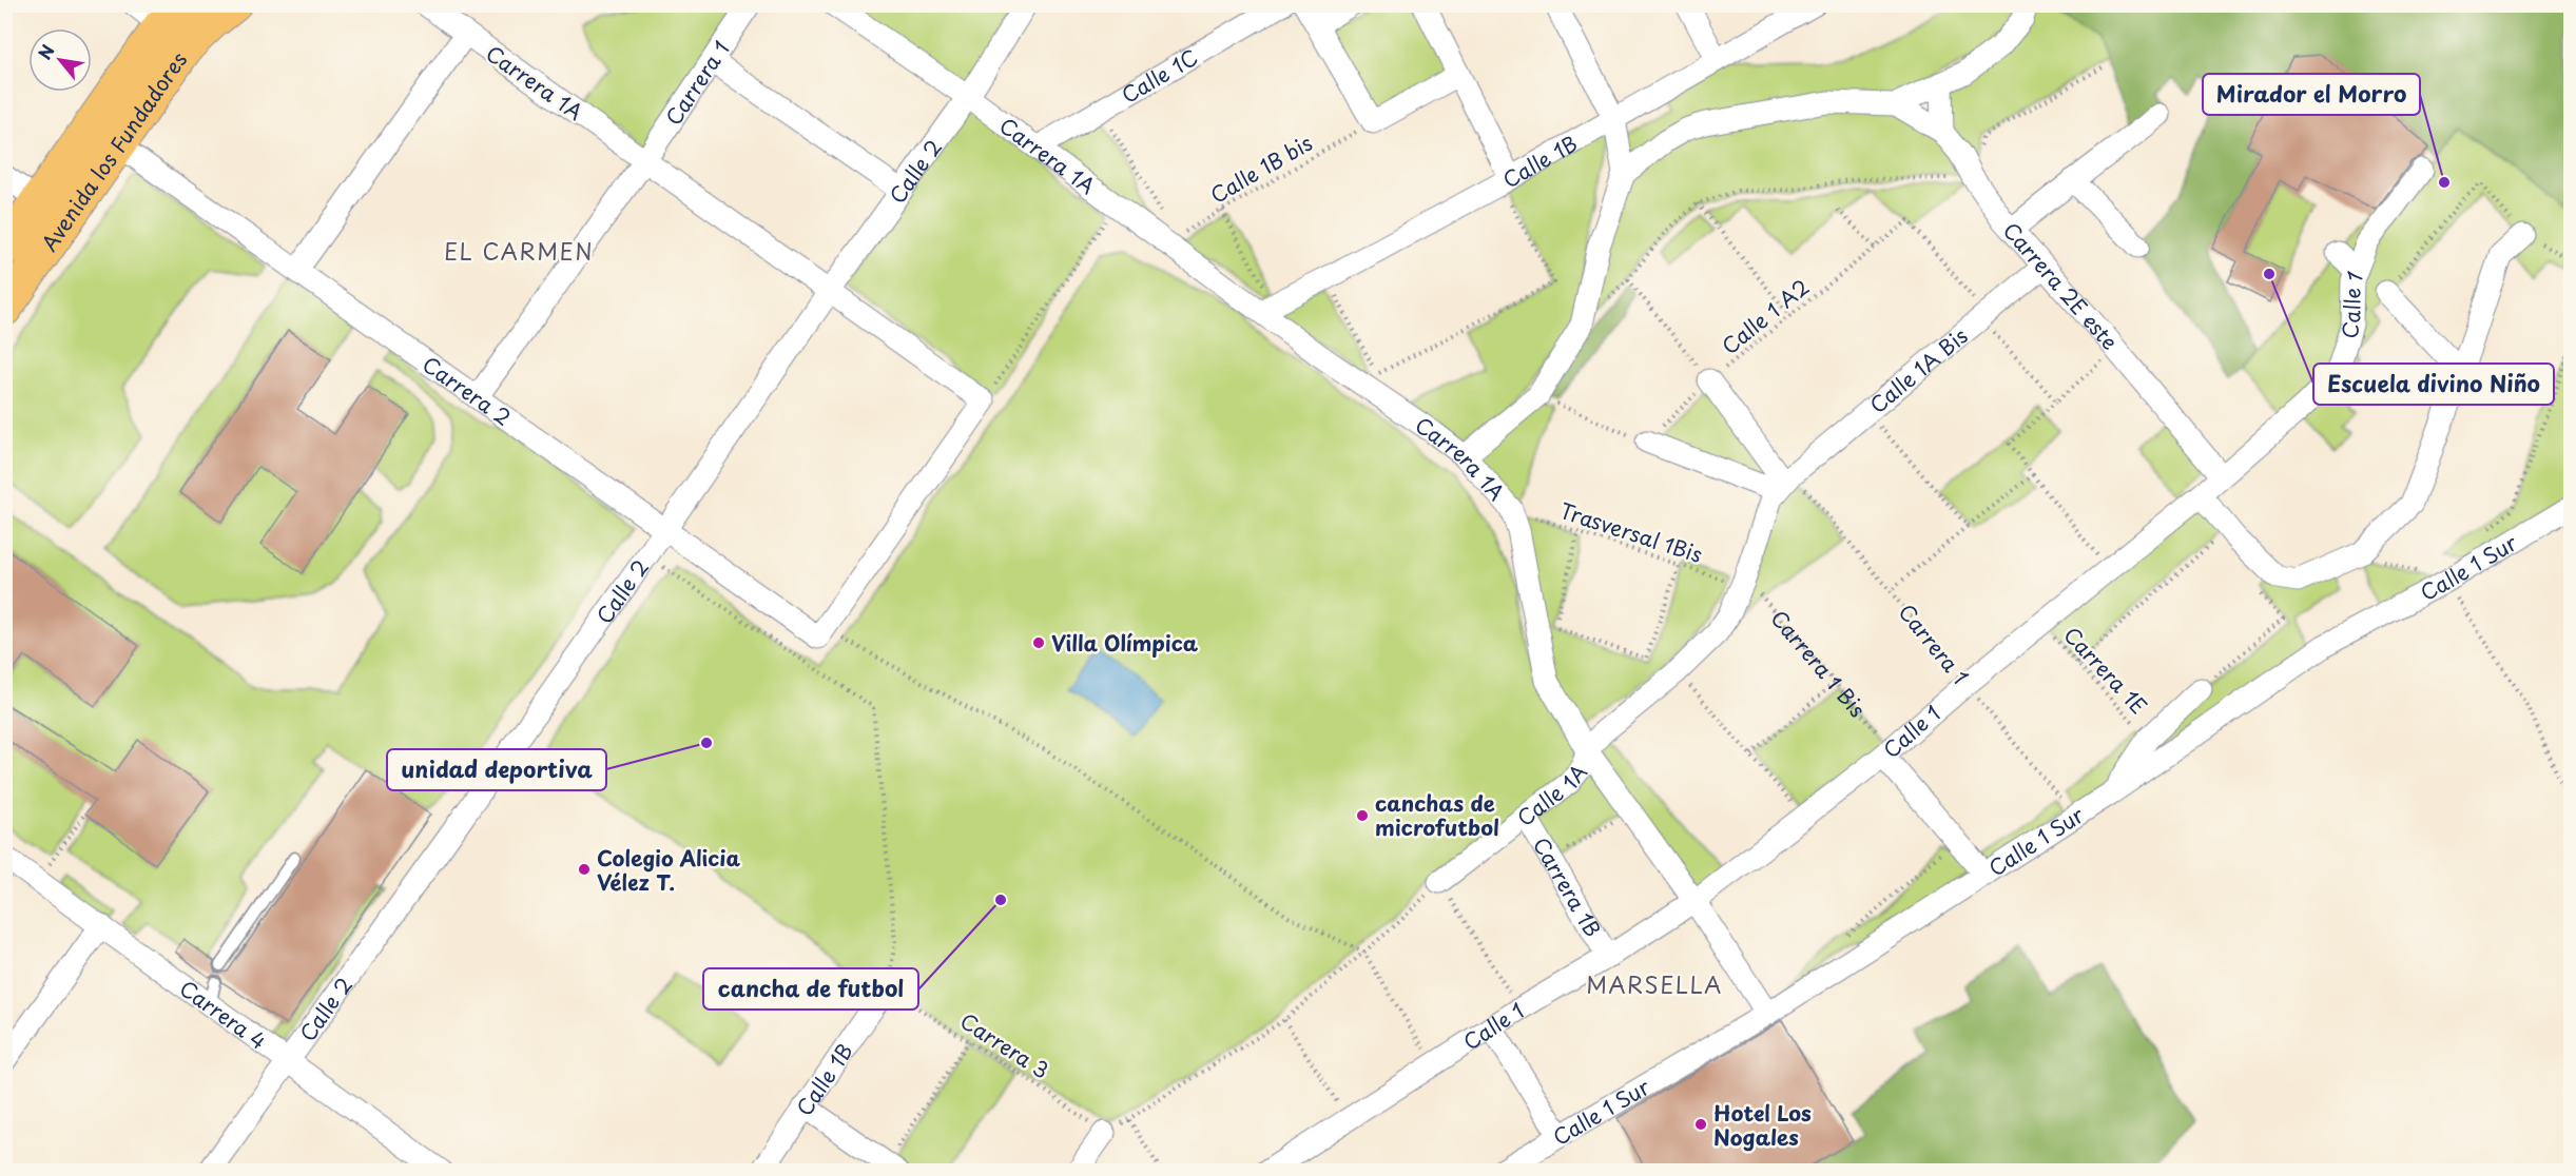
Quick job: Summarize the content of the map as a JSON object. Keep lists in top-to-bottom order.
{
  "streets": {
    "main road": ["Avenida los Fundadores"],
    "street": [
      "Calle 1C",
      "Carrera 1A",
      "Carrera 1",
      "Calle 1B",
      "Calle 2",
      "Carrera 2E este",
      "Calle 1",
      "Calle 1A Bis",
      "Carrera 2",
      "Calle 1 Sur",
      "Calle 1A",
      "Carrera 1B",
      "Carrera 4"
    ],
    "path": [
      "Calle 1B bis",
      "Calle 1 A2",
      "Trasversal 1Bis",
      "Carrera 1 Bis",
      "Carrera 1E",
      "Carrera 3"
    ]
  },
  "crossings": [
    ["Calle 1C", "Carrera 1A"],
    ["Carrera 1A", "Carrera 1"],
    ["Carrera 1A", "Calle 1B"],
    ["Carrera 1A", "Calle 1B bis"],
    ["Carrera 1A", "Calle 2"],
    ["Carrera 1A", "Calle 1"],
    ["Carrera 1A", "Trasversal 1Bis"],
    ["Carrera 1A", "Calle 1 Sur"],
    ["Carrera 1A", "Calle 1A"],
    ["Carrera 1", "Calle 1"],
    ["Carrera 1", "Calle 1A Bis"],
    ["Carrera 1", "Carrera 2"],
    ["Carrera 1", "Calle 1 Sur"],
    ["Carrera 1", "Calle 1A"],
    ["Avenida los Fundadores", "Carrera 2"],
    ["Calle 1B", "Carrera 3"],
    ["Calle 2", "Carrera 2"],
    ["Calle 2", "Carrera 4"],
    ["Carrera 2E este", "Calle 1"],
    ["Carrera 2E este", "Calle 1A Bis"],
    ["Calle 1", "Carrera 1 Bis"],
    ["Calle 1", "Carrera 1E"],
    ["Calle 1", "Carrera 1B"],
    ["Calle 1 A2", "Calle 1A Bis"],
    ["Calle 1A Bis", "Calle 1A"],
    ["Trasversal 1Bis", "Carrera 1 Bis"],
    ["Trasversal 1Bis", "Calle 1A"],
    ["Carrera 1 Bis", "Calle 1A"],
    ["Calle 1A", "Carrera 1B"]
  ],
  "districts": ["EL CARMEN", "MARSELLA"],
  "places": [
    "Mirador el Morro",
    "Escuela divino Niño",
    "Villa Olímpica",
    "unidad deportiva",
    "canchas de microfutbol",
    "Colegio Alicia Vélez T.",
    "cancha de futbol",
    "Hotel Los Nogales"
  ],
  "north": "top left"
}
